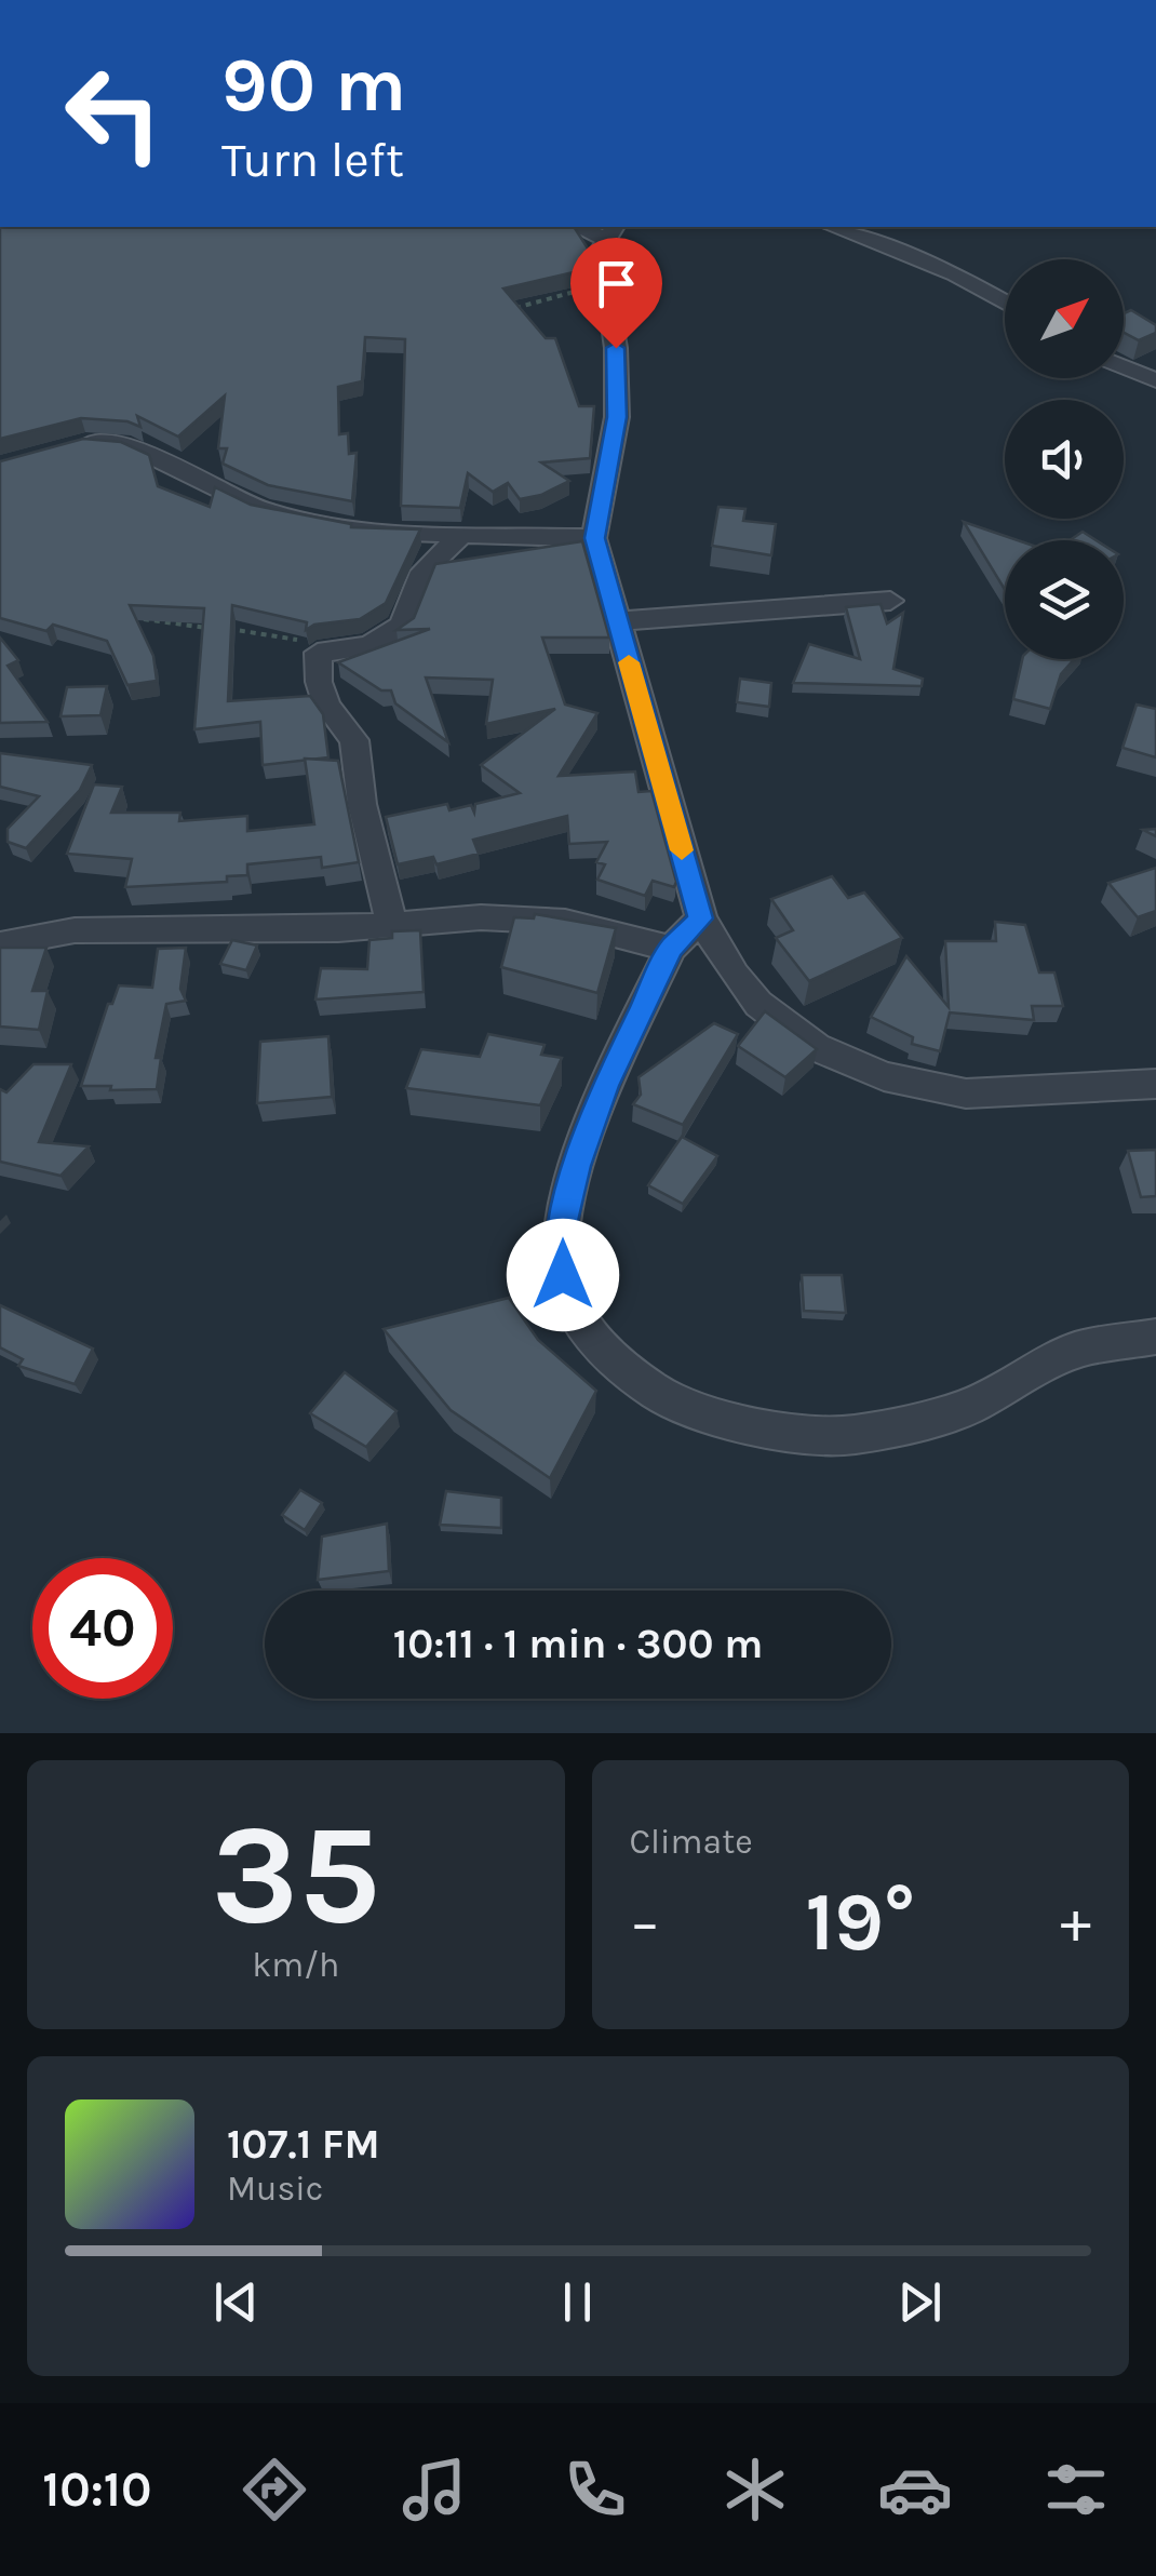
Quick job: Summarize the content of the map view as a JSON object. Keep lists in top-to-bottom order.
{
  "north": "top right",
  "page": {
    "turn": ["90 m", "Turn left"],
    "limit": "40",
    "trip": "10:11 · 1 min · 300 m",
    "tile": [
      ["35", "km/h"],
      "Climate"
    ],
    "heat": ["−", "19°", "+"],
    "song": ["107.1 FM", "Music"],
    "tabs": "10:10"
  }
}
